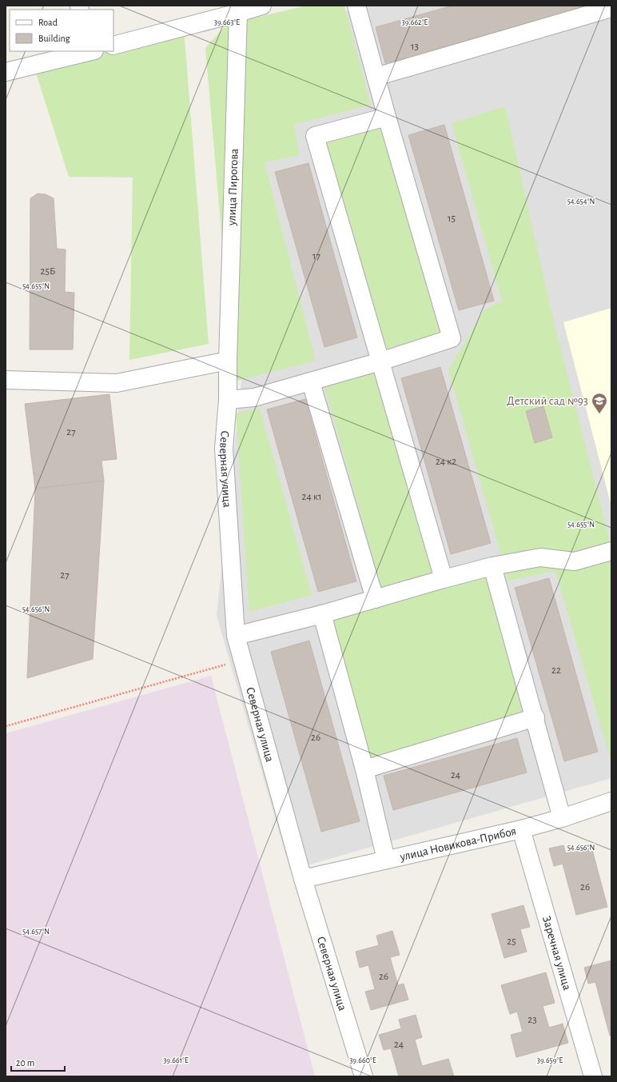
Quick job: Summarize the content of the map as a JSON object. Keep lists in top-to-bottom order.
{
  "streets": {
    "street": [
      "улица Пирогова",
      "Северная улица",
      "улица Новикова-Прибоя",
      "Заречная улица"
    ]
  },
  "crossings": [
    ["улица Пирогова", "Северная улица"],
    ["Северная улица", "улица Новикова-Прибоя"],
    ["улица Новикова-Прибоя", "Заречная улица"]
  ],
  "places": {
    "school or university": ["Детский сад №93"]
  },
  "house_numbers": [
    "13",
    "15",
    "17",
    "25Б",
    "27",
    "24 к2",
    "24 к1",
    "27",
    "22",
    "26",
    "24",
    "26",
    "25",
    "26",
    "23",
    "24"
  ],
  "legend": ["Road", "Building"],
  "scale_bar": "20 m",
  "coordinates": [
    "39.663°E",
    "39.662°E",
    "54.654°N",
    "54.655°N",
    "54.656°N",
    "54.657°N",
    "39.661°E",
    "39.660°E",
    "39.659°E"
  ]
}
